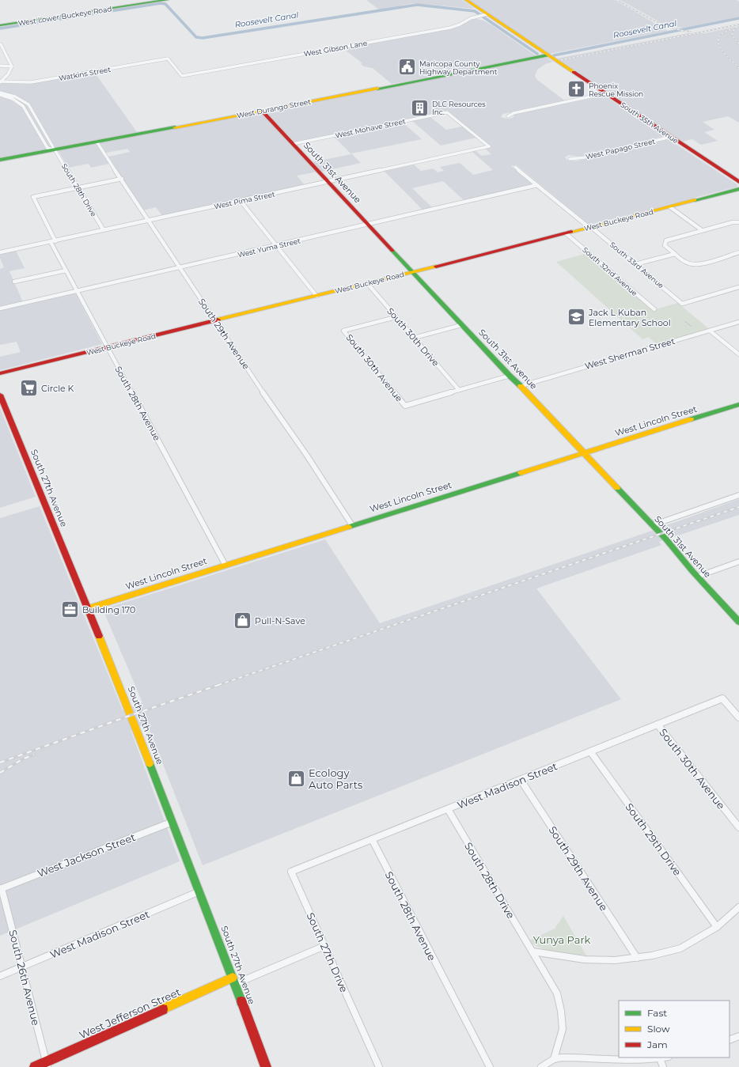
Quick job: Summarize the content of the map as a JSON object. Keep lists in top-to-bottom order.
{
  "streets": {
    "street": [
      "West Lower Buckeye Road",
      "West Gibson Lane",
      "Watkins Street",
      "West Durango Street",
      "South 35th Avenue",
      "West Mohave Street",
      "West Papago Street",
      "South 31st Avenue",
      "South 28th Drive",
      "West Pima Street",
      "West Buckeye Road",
      "West Yuma Street",
      "South 33rd Avenue",
      "South 32nd Avenue",
      "South 29th Avenue",
      "South 30th Drive",
      "West Sherman Street",
      "South 30th Avenue",
      "South 28th Avenue",
      "West Lincoln Street",
      "South 27th Avenue",
      "West Madison Street",
      "South 29th Drive",
      "West Jackson Street",
      "South 27th Drive",
      "South 26th Avenue",
      "West Jefferson Street"
    ]
  },
  "crossings": [
    ["West Gibson Lane", "Watkins Street"],
    ["West Gibson Lane", "South 35th Avenue"],
    ["West Durango Street", "South 35th Avenue"],
    ["West Durango Street", "South 31st Avenue"],
    ["West Durango Street", "South 28th Drive"],
    ["West Durango Street", "South 29th Avenue"],
    ["South 35th Avenue", "West Papago Street"],
    ["West Mohave Street", "South 31st Avenue"],
    ["West Mohave Street", "West Pima Street"],
    ["South 31st Avenue", "West Pima Street"],
    ["South 31st Avenue", "West Buckeye Road"],
    ["South 31st Avenue", "West Yuma Street"],
    ["South 31st Avenue", "West Sherman Street"],
    ["South 31st Avenue", "West Lincoln Street"],
    ["South 28th Drive", "West Pima Street"],
    ["South 28th Drive", "South 28th Avenue"],
    ["South 28th Drive", "West Madison Street"],
    ["West Pima Street", "South 29th Avenue"],
    ["West Pima Street", "South 28th Avenue"],
    ["West Buckeye Road", "South 33rd Avenue"],
    ["West Buckeye Road", "South 32nd Avenue"],
    ["West Buckeye Road", "South 29th Avenue"],
    ["West Buckeye Road", "South 30th Drive"],
    ["West Buckeye Road", "South 28th Avenue"],
    ["West Yuma Street", "South 33rd Avenue"],
    ["West Yuma Street", "South 29th Avenue"],
    ["West Yuma Street", "South 28th Avenue"],
    ["South 29th Avenue", "West Lincoln Street"],
    ["South 29th Avenue", "West Madison Street"],
    ["South 30th Drive", "South 30th Avenue"],
    ["South 30th Avenue", "West Madison Street"],
    ["South 28th Avenue", "West Lincoln Street"],
    ["South 28th Avenue", "West Madison Street"],
    ["West Lincoln Street", "South 27th Avenue"],
    ["South 27th Avenue", "West Madison Street"],
    ["South 27th Avenue", "West Jackson Street"],
    ["South 27th Avenue", "West Jefferson Street"],
    ["West Madison Street", "South 29th Drive"],
    ["West Madison Street", "South 27th Drive"],
    ["West Madison Street", "South 26th Avenue"],
    ["West Jackson Street", "South 26th Avenue"],
    ["South 27th Drive", "West Jefferson Street"],
    ["South 26th Avenue", "West Jefferson Street"]
  ],
  "water": ["Roosevelt Canal"],
  "parks": ["Yunya Park"],
  "places": {
    "public building": ["Maricopa County Highway Department"],
    "church": ["Phoenix Rescue Mission"],
    "building": ["DLC Resources Inc."],
    "school or university": ["Jack L Kuban Elementary School"],
    "supermarket": ["Circle K"],
    "office": ["Building 170"],
    "shop": ["Pull-N-Save", "Ecology Auto Parts"]
  },
  "legend": ["Fast", "Slow", "Jam"]
}
